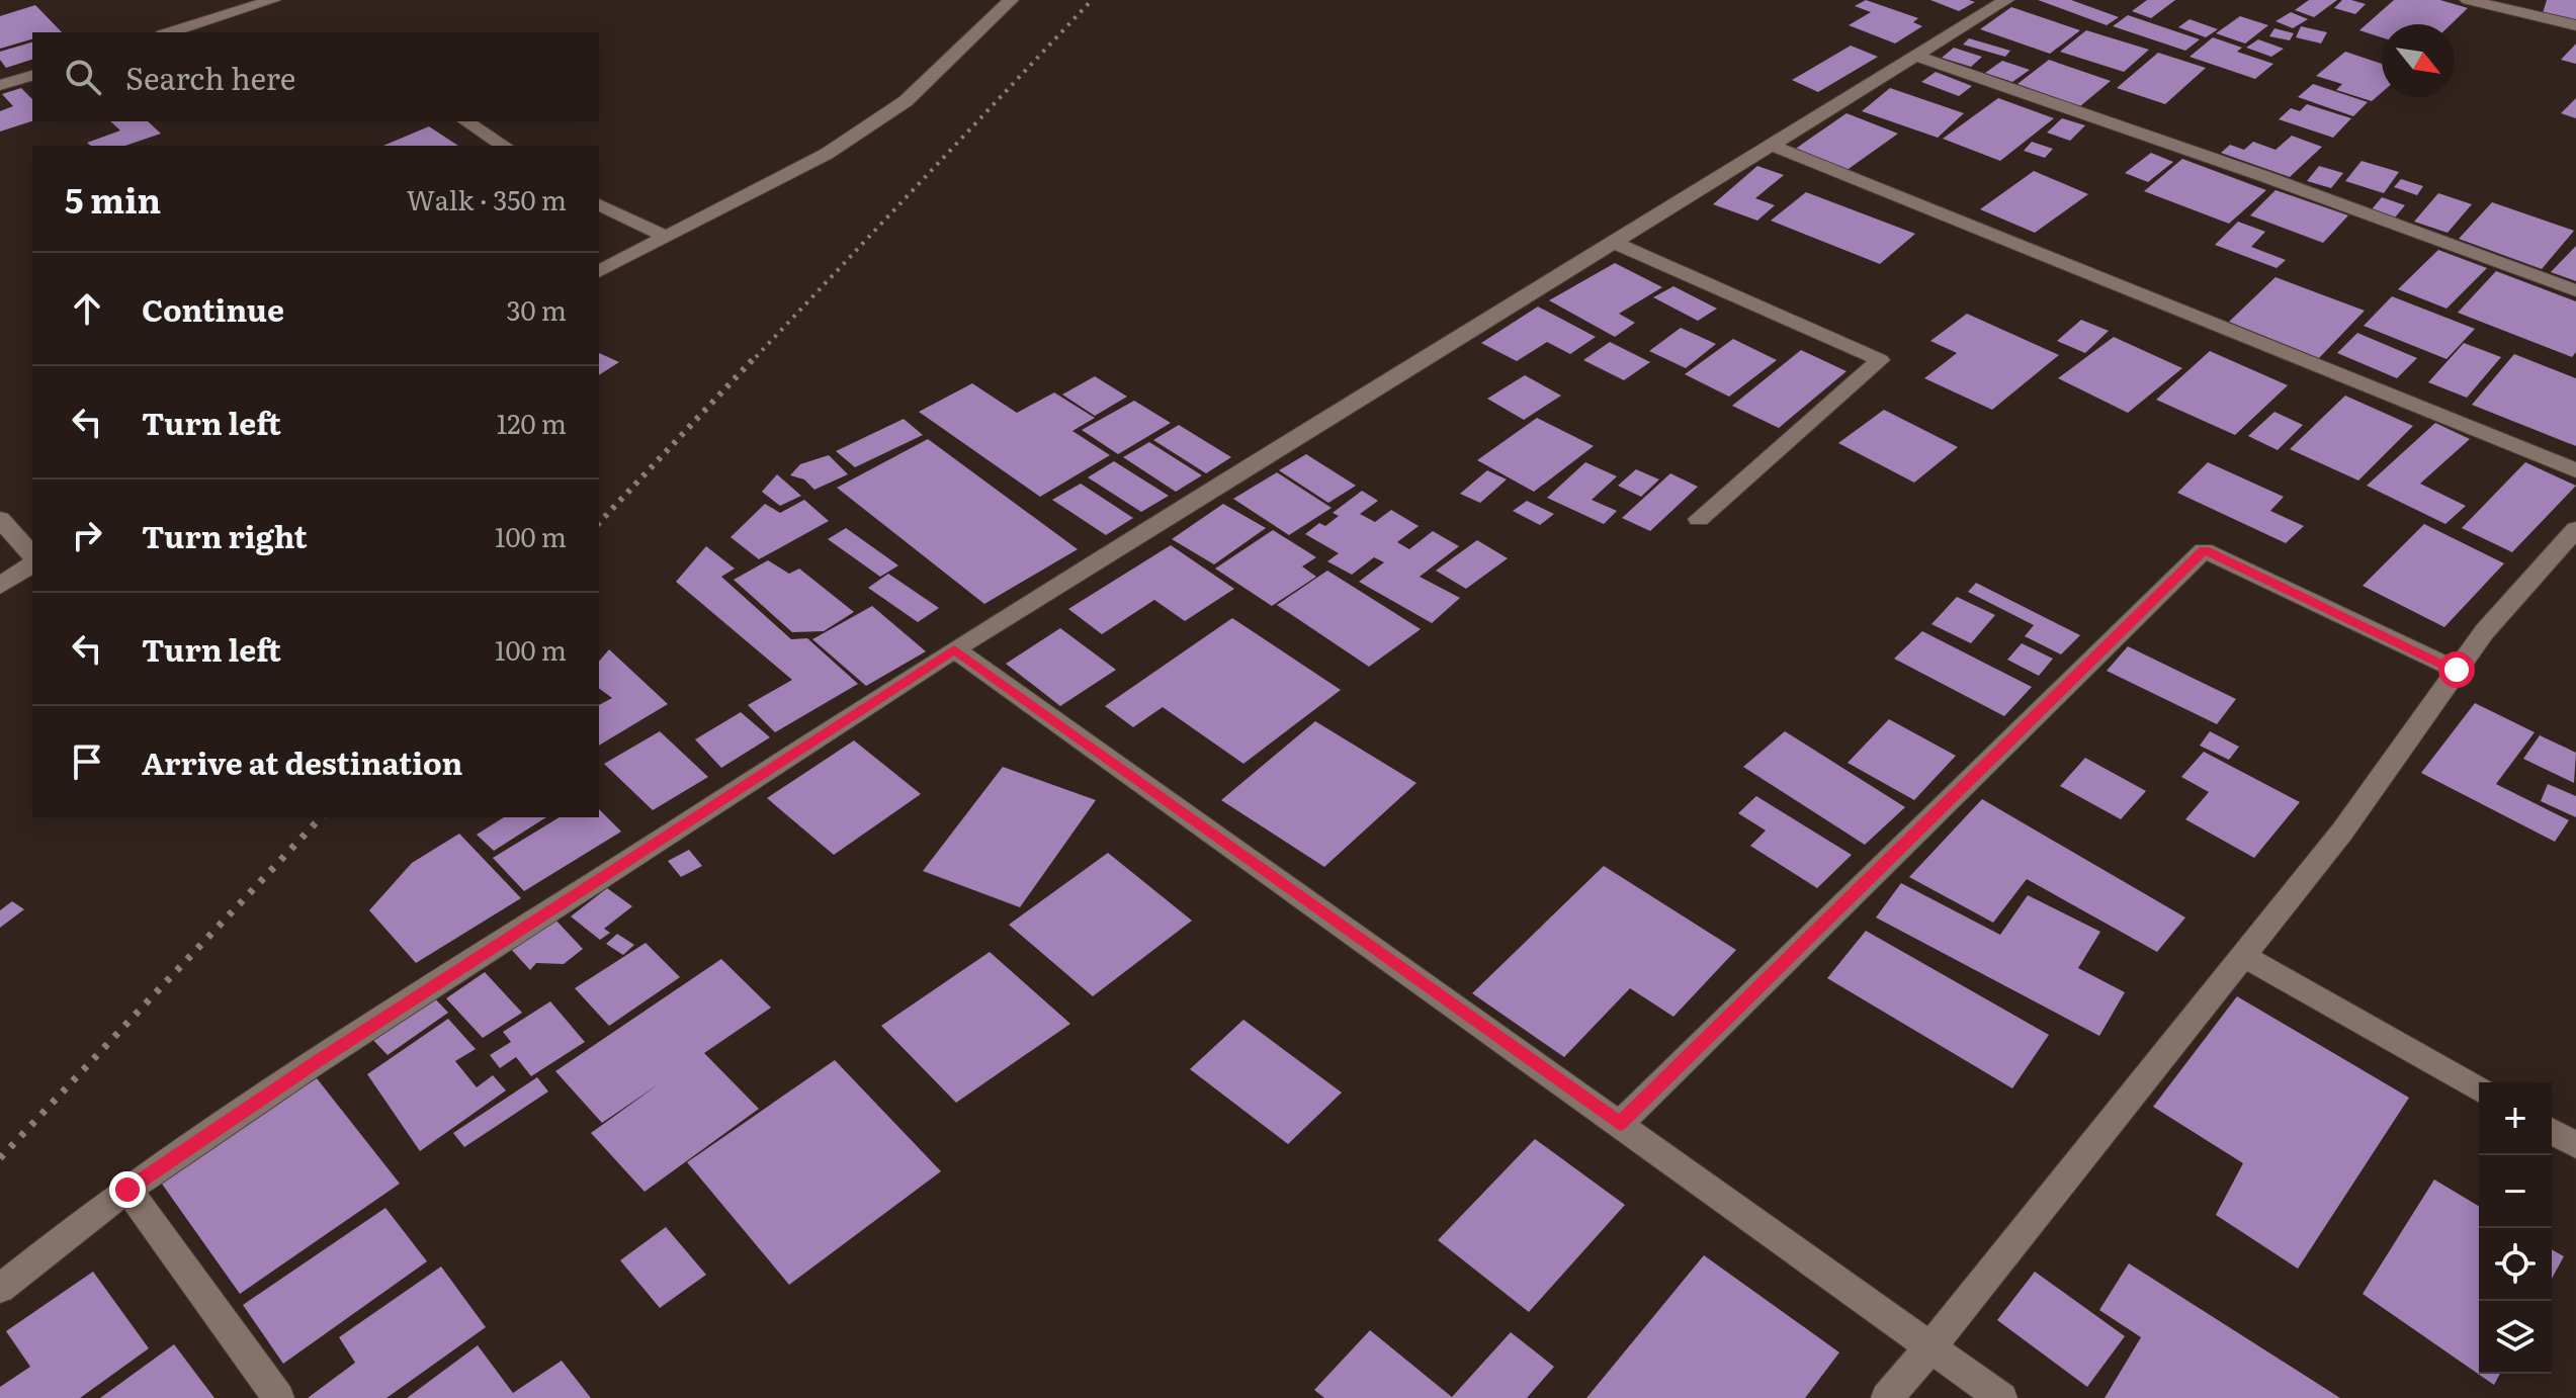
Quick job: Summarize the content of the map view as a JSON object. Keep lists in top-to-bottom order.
{
  "north": "bottom right",
  "page": {
    "search": "Search here",
    "heading": ["5 min", "Walk · 350 m"],
    "list": [
      ["Continue", "30 m"],
      ["Turn left", "120 m"],
      ["Turn right", "100 m"],
      ["Turn left", "100 m"],
      "Arrive at destination"
    ],
    "map_buttons": ["+", "−"]
  }
}
